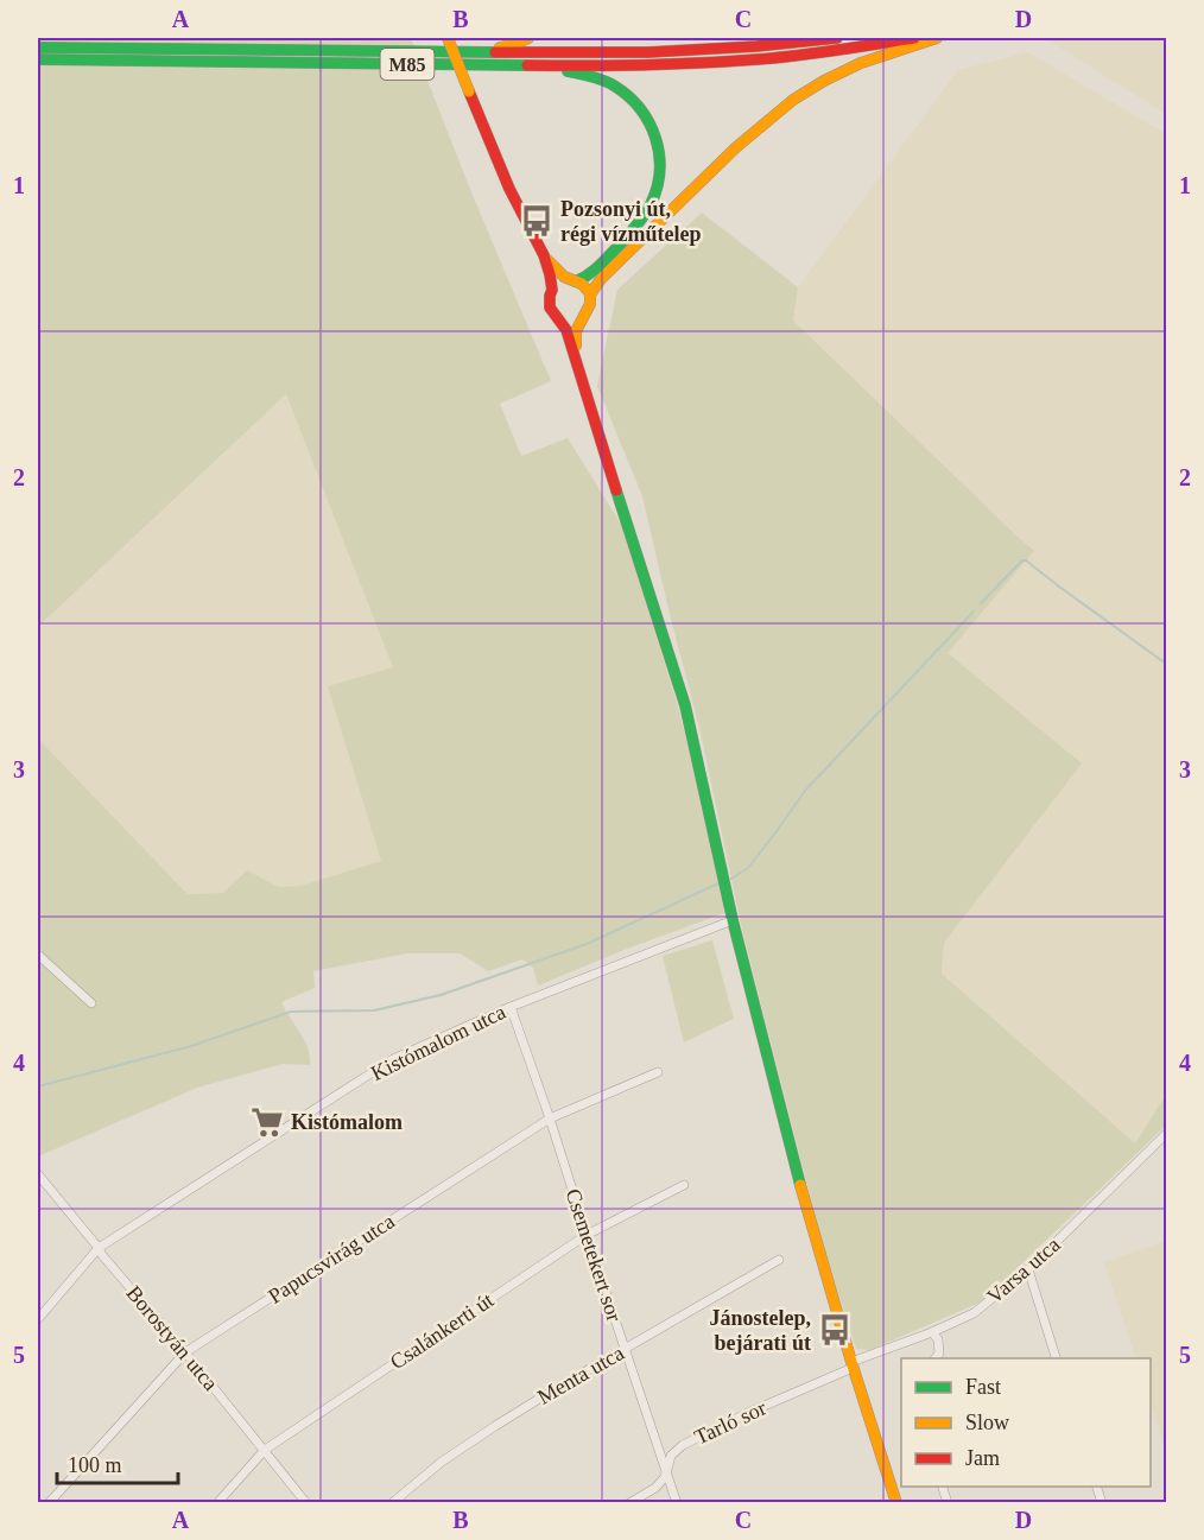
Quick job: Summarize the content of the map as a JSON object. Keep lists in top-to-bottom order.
{
  "streets": {
    "main road": ["M85"],
    "street": [
      "Kistómalom utca",
      "Csemetekert sor",
      "Papucsvirág utca",
      "Varsa utca",
      "Csalánkerti út",
      "Borostyán utca",
      "Menta utca",
      "Tarló sor"
    ]
  },
  "crossings": [
    ["Kistómalom utca", "Csemetekert sor"],
    ["Kistómalom utca", "Borostyán utca"],
    ["Csemetekert sor", "Papucsvirág utca"],
    ["Csemetekert sor", "Csalánkerti út"],
    ["Csemetekert sor", "Menta utca"],
    ["Csemetekert sor", "Tarló sor"],
    ["Papucsvirág utca", "Borostyán utca"],
    ["Varsa utca", "Tarló sor"],
    ["Csalánkerti út", "Borostyán utca"]
  ],
  "places": {
    "bus stop": ["Pozsonyi út, régi vízműtelep", "Jánostelep, bejárati út"],
    "supermarket": ["Kistómalom"]
  },
  "legend": ["Fast", "Slow", "Jam"],
  "scale_bar": "100 m",
  "grid": {
    "columns": [
      "A",
      "B",
      "C",
      "D"
    ],
    "rows": [
      "1",
      "2",
      "3",
      "4",
      "5"
    ]
  }
}
